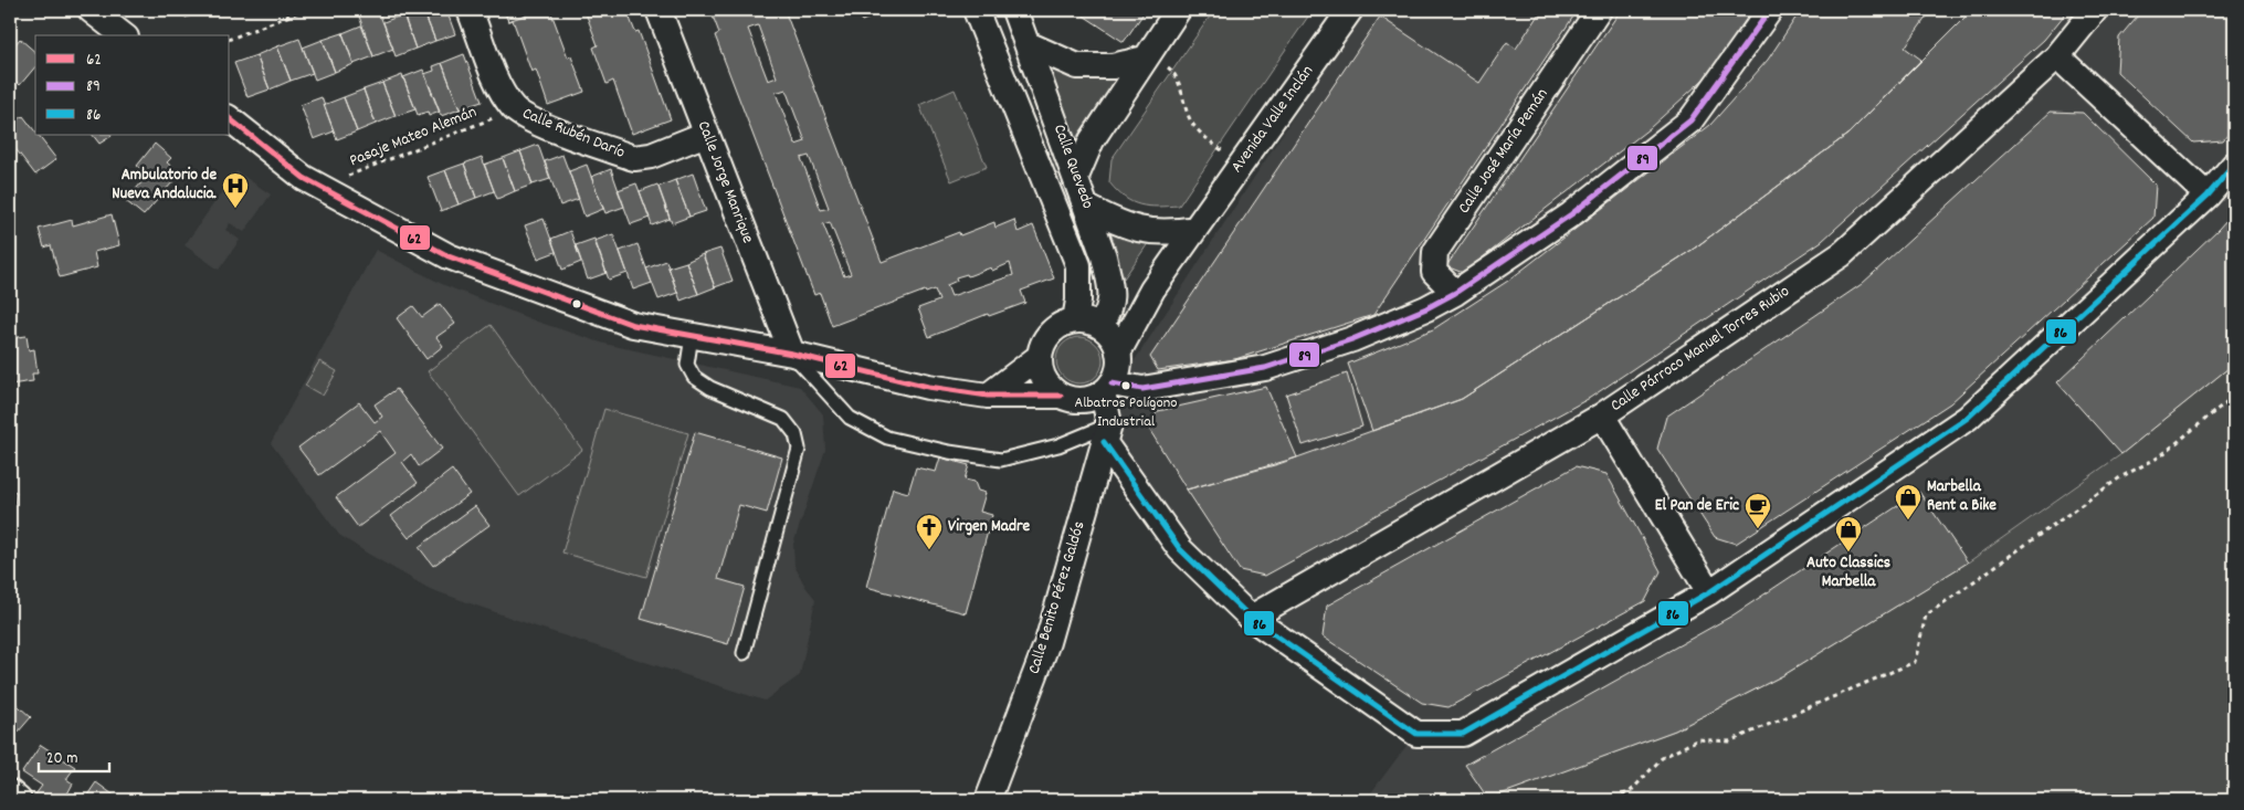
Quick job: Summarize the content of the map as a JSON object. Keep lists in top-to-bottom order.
{
  "streets": {
    "street": [
      "Avenida Valle Inclán",
      "Calle Rubén Darío",
      "Calle José María Pemán",
      "Calle Quevedo",
      "Calle Jorge Manrique",
      "Calle Párroco Manuel Torres Rubio",
      "Calle Benito Pérez Galdós"
    ],
    "path": ["Pasaje Mateo Alemán"]
  },
  "crossings": [
    ["Avenida Valle Inclán", "Calle Quevedo"],
    ["Avenida Valle Inclán", "Calle Benito Pérez Galdós"],
    ["Calle Rubén Darío", "Pasaje Mateo Alemán"],
    ["Calle Rubén Darío", "Calle Jorge Manrique"],
    ["Calle Quevedo", "Calle Benito Pérez Galdós"]
  ],
  "places": {
    "hospital": ["Ambulatorio de Nueva Andalucia."],
    "other": ["Albatros Polígono Industrial"],
    "shop": ["Marbella Rent a Bike", "Auto Classics Marbella"],
    "cafe": ["El Pan de Eric"],
    "church": ["Virgen Madre"]
  },
  "lines": ["transit line 89", "transit line 62", "transit line 86"],
  "legend": ["62", "89", "86"],
  "scale_bar": "20 m"
}
